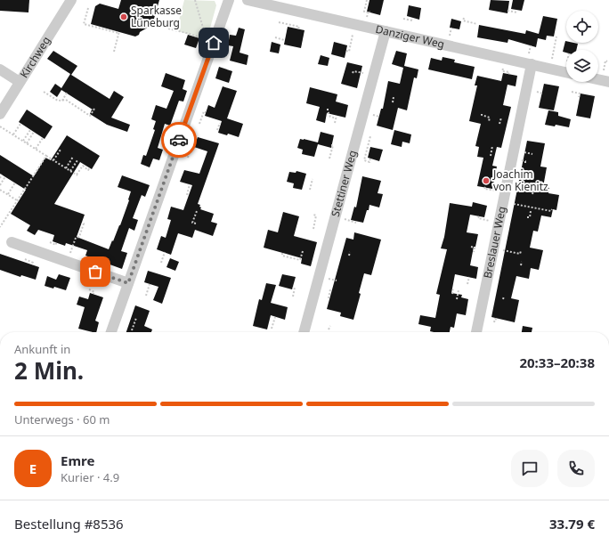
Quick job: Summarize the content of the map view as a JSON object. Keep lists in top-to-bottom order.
{
  "streets": {
    "street": [
      "Danziger Weg",
      "Kirchweg",
      "Stettiner Weg",
      "Breslauer Weg"
    ]
  },
  "crossings": [
    ["Danziger Weg", "Stettiner Weg"],
    ["Danziger Weg", "Breslauer Weg"]
  ],
  "places": ["Sparkasse Lüneburg", "Joachim von Kienitz"],
  "page": {
    "heading": ["2 Min.", "Ankunft in", "20:33–20:38"],
    "panel": [
      "Emre",
      "Kurier · 4.9",
      "Bestellung #8536",
      "33.79 €"
    ],
    "bar": "Unterwegs · 60 m",
    "round": "E"
  }
}
